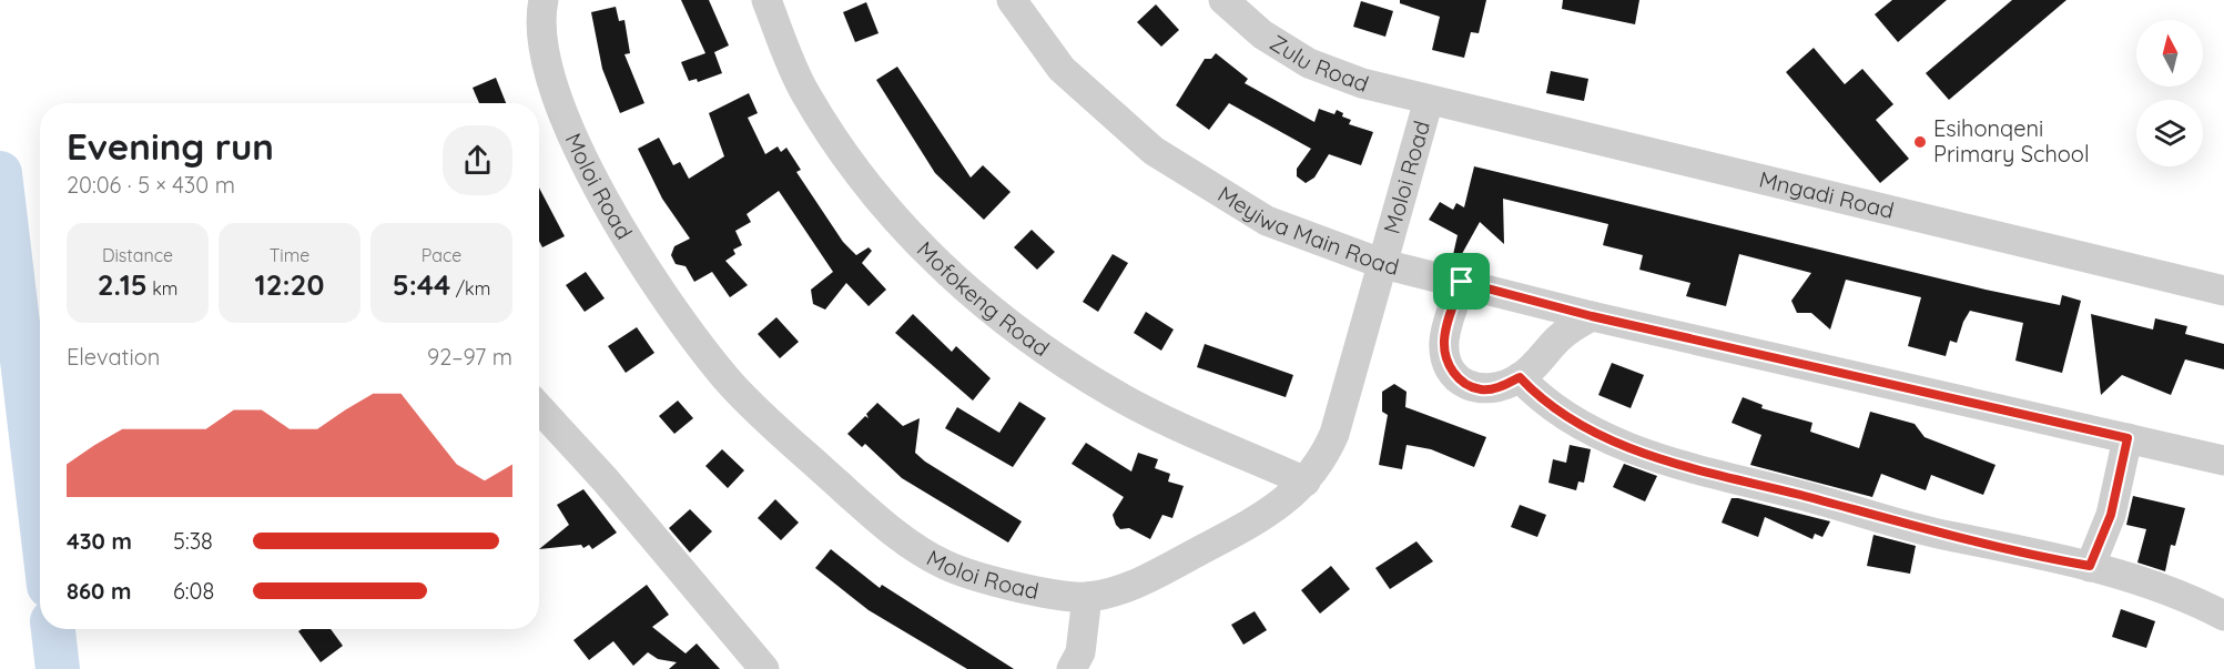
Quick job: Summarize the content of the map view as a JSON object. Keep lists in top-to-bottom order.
{
  "streets": {
    "street": [
      "Zulu Road",
      "Moloi Road",
      "Mngadi Road",
      "Meyiwa Main Road",
      "Mofokeng Road"
    ]
  },
  "crossings": [
    ["Zulu Road", "Moloi Road"],
    ["Zulu Road", "Mngadi Road"],
    ["Moloi Road", "Mngadi Road"],
    ["Moloi Road", "Meyiwa Main Road"],
    ["Moloi Road", "Mofokeng Road"]
  ],
  "places": ["Esihonqeni Primary School"],
  "north": "top",
  "page": {
    "heading": ["Evening run", "20:06 · 5 × 430 m"],
    "stats": [
      ["Distance", "2.15 km"],
      ["Time", "12:20"],
      ["Pace", "5:44 /km"]
    ],
    "chart": ["Elevation", "92–97 m"],
    "list": [
      {
        "name": "430 m",
        "note": "5:38"
      },
      {
        "name": "860 m",
        "note": "6:08"
      }
    ]
  }
}
